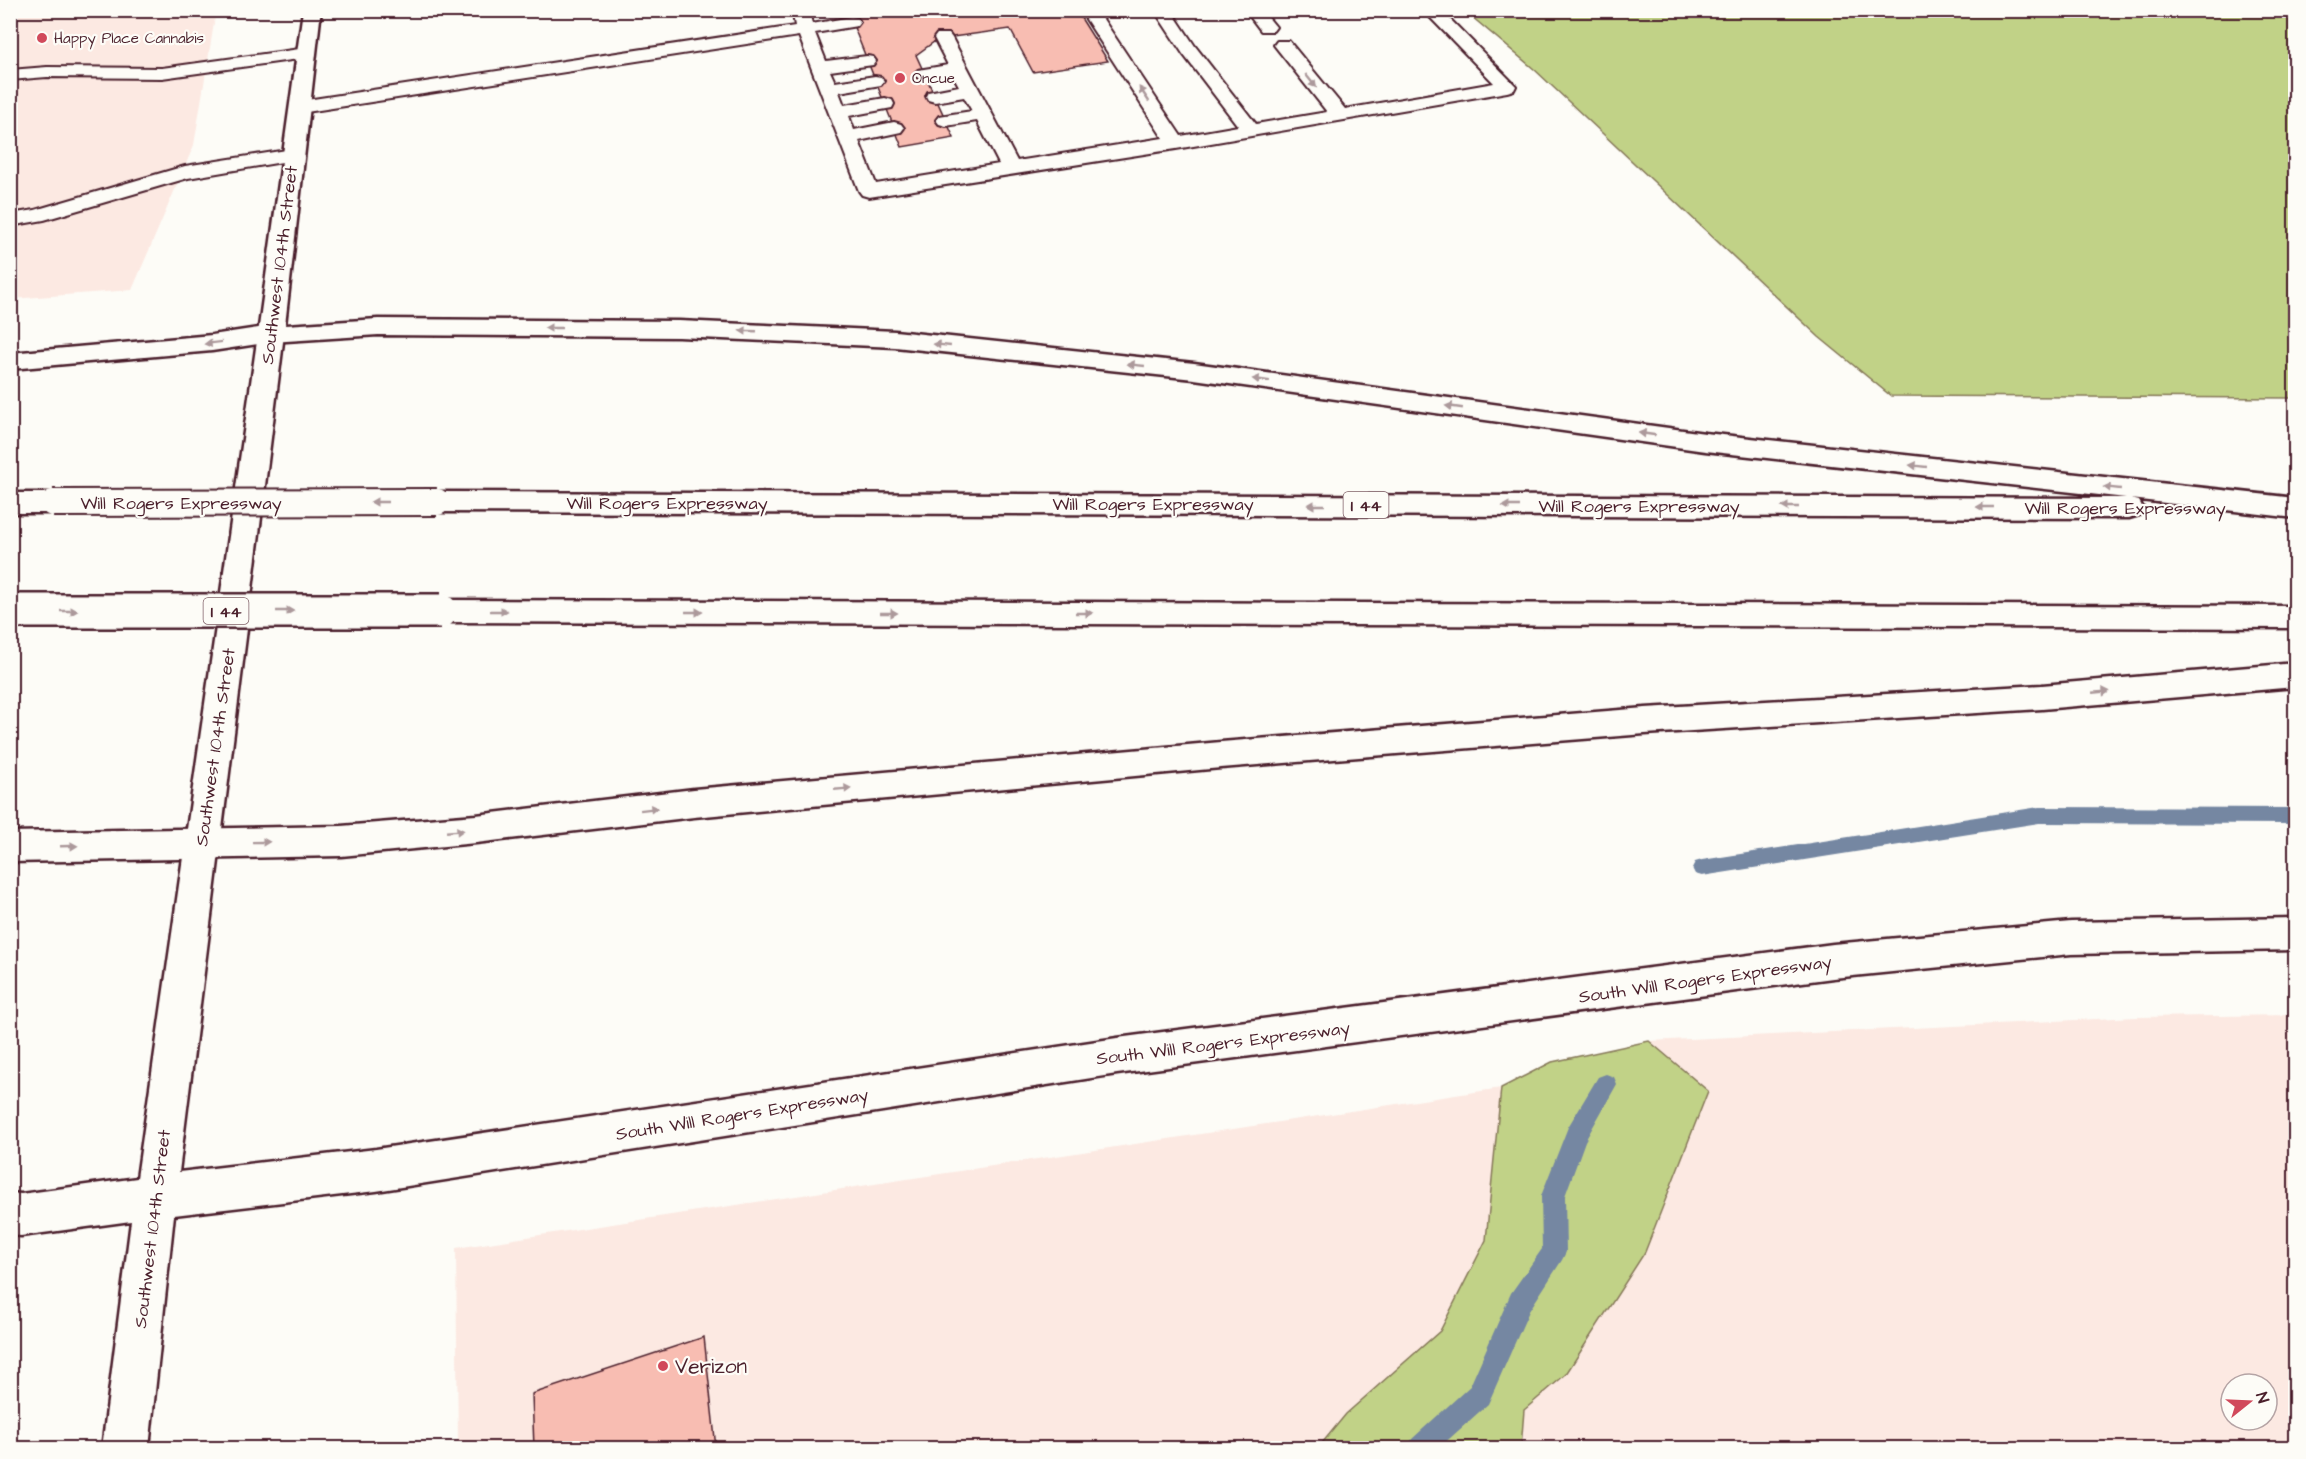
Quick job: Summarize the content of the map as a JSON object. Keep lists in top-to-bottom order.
{
  "streets": {
    "main road": [
      "Southwest 104th Street",
      "Will Rogers Expressway",
      "I 44",
      "South Will Rogers Expressway"
    ]
  },
  "crossings": [
    ["Southwest 104th Street", "South Will Rogers Expressway"]
  ],
  "places": ["Happy Place Cannabis", "Oncue", "Verizon"],
  "north": "right"
}
